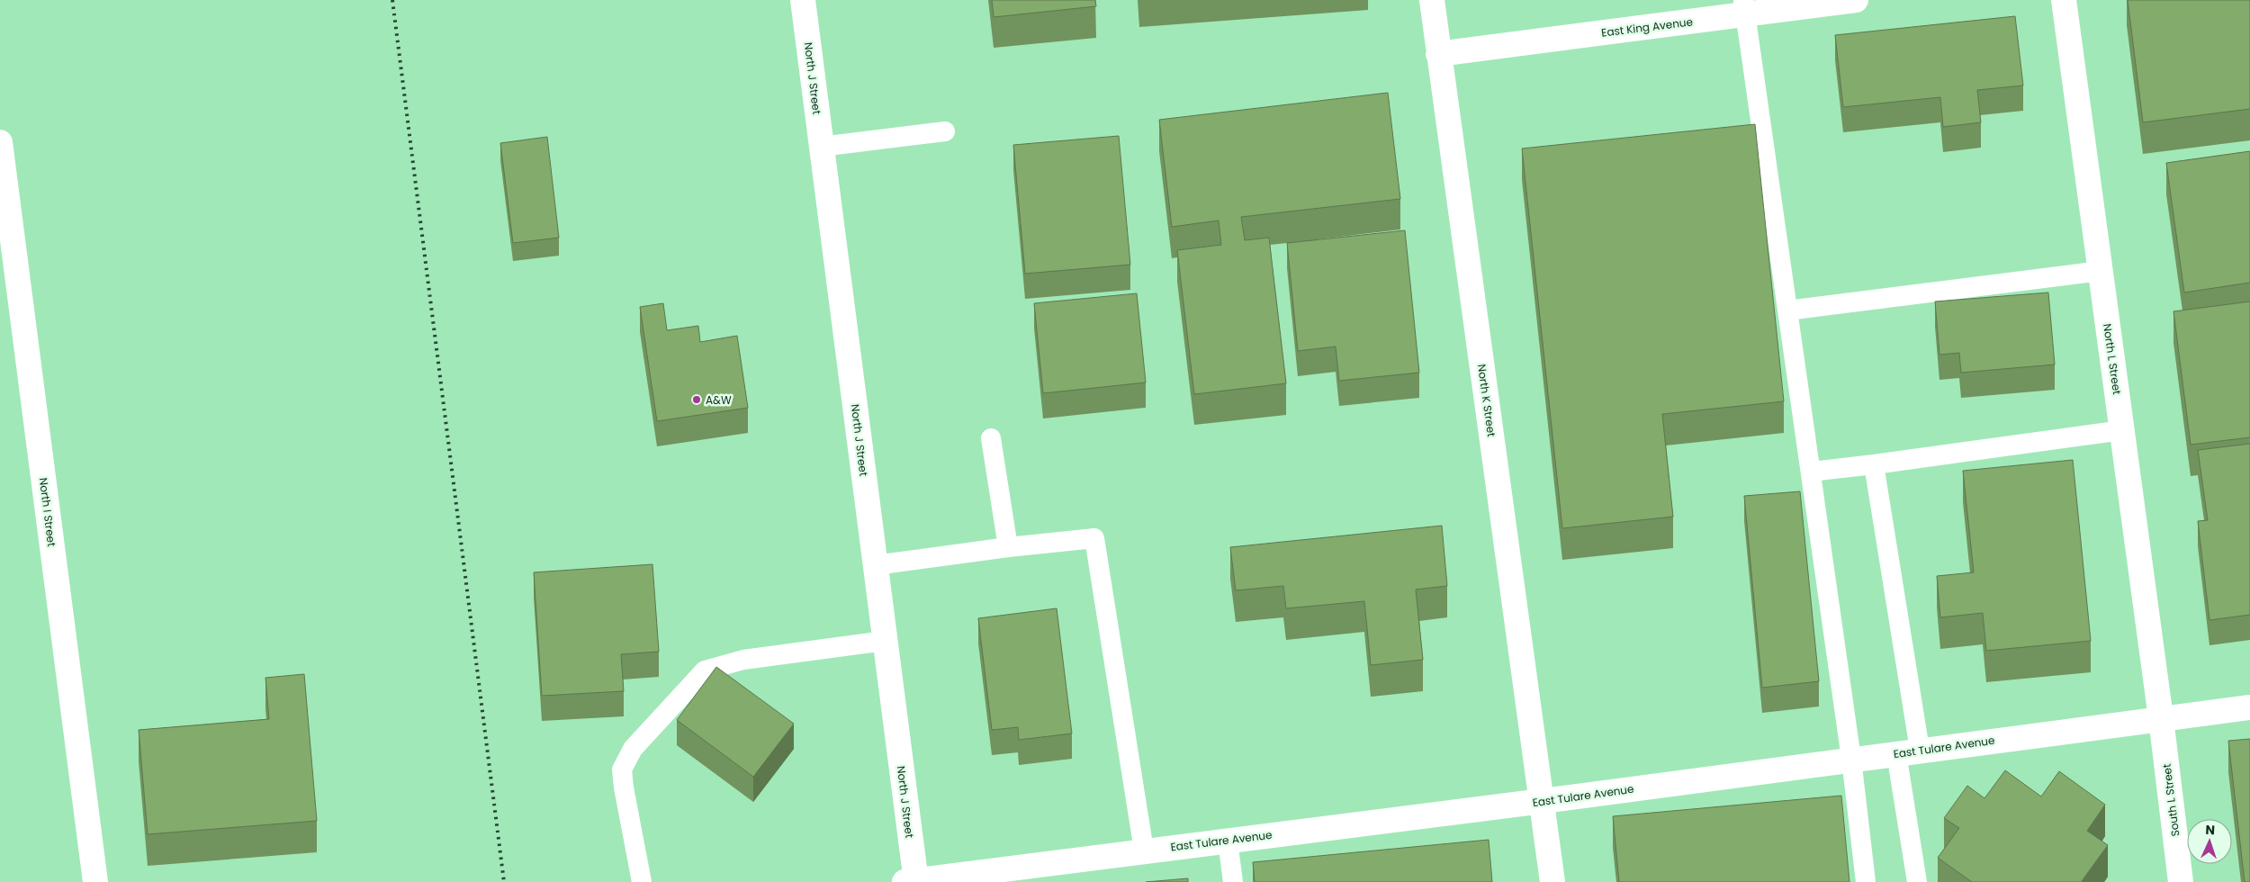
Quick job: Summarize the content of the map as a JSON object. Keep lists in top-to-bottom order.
{
  "streets": {
    "street": [
      "East King Avenue",
      "North J Street",
      "North L Street",
      "North K Street",
      "North I Street",
      "East Tulare Avenue",
      "South L Street"
    ]
  },
  "crossings": [
    ["East King Avenue", "North K Street"],
    ["North J Street", "East Tulare Avenue"],
    ["North L Street", "East Tulare Avenue"],
    ["North L Street", "South L Street"],
    ["North K Street", "East Tulare Avenue"],
    ["East Tulare Avenue", "South L Street"]
  ],
  "places": ["A&W"],
  "north": "top"
}
